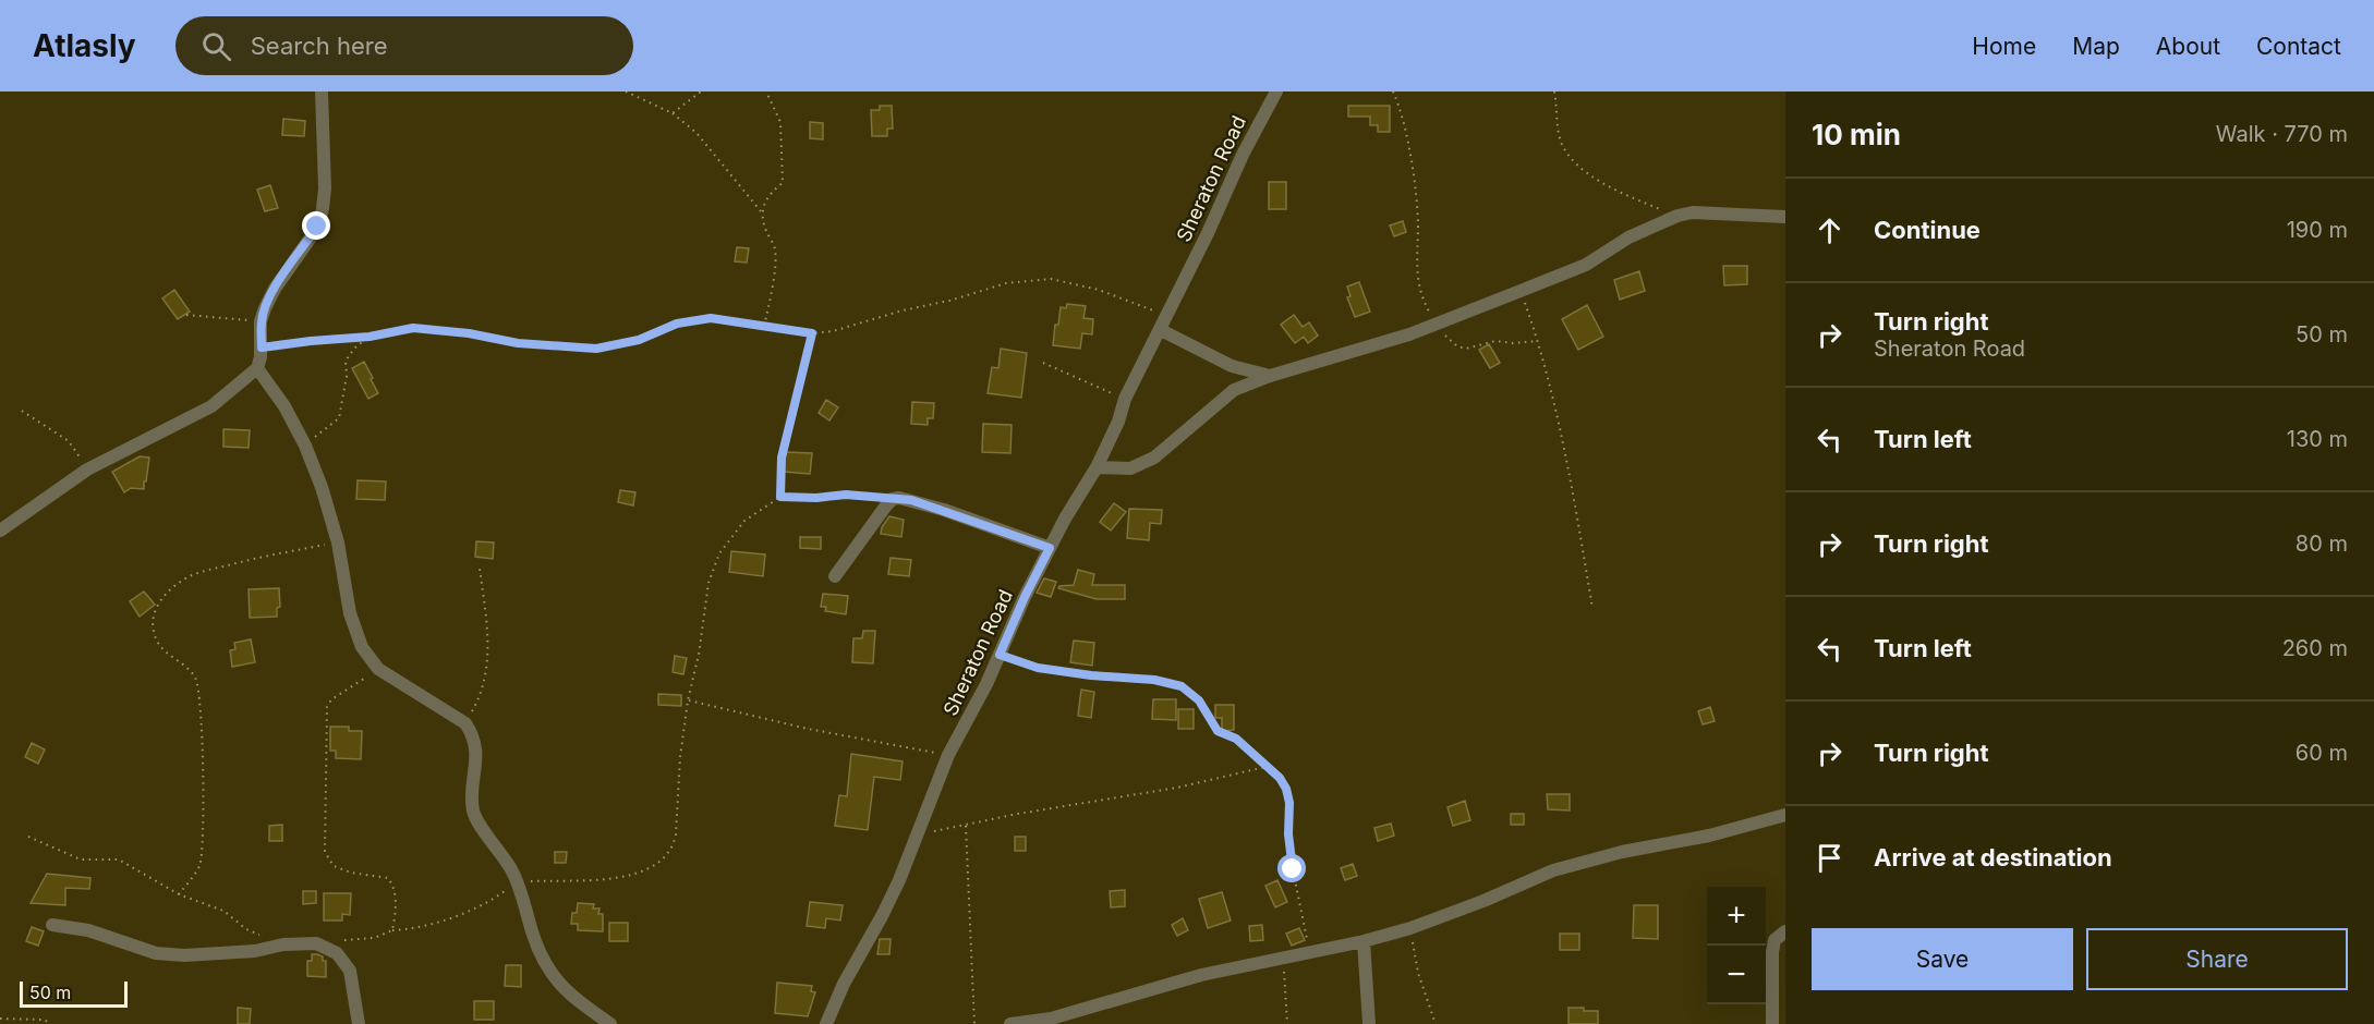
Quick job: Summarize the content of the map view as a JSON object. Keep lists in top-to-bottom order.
{
  "streets": {
    "street": ["Sheraton Road"]
  },
  "scale_bar": "50 m",
  "page": {
    "header": "Atlasly",
    "search": "Search here",
    "nav": [
      "Home",
      "Map",
      "About",
      "Contact"
    ],
    "heading": ["10 min", "Walk · 770 m"],
    "list": [
      ["Continue", "190 m"],
      ["Turn right", "Sheraton Road", "50 m"],
      ["Turn left", "130 m"],
      ["Turn right", "80 m"],
      ["Turn left", "260 m"],
      ["Turn right", "60 m"],
      "Arrive at destination"
    ],
    "map_buttons": ["+", "−"],
    "buttons": ["Save", "Share"],
    "scale": "50 m"
  }
}
